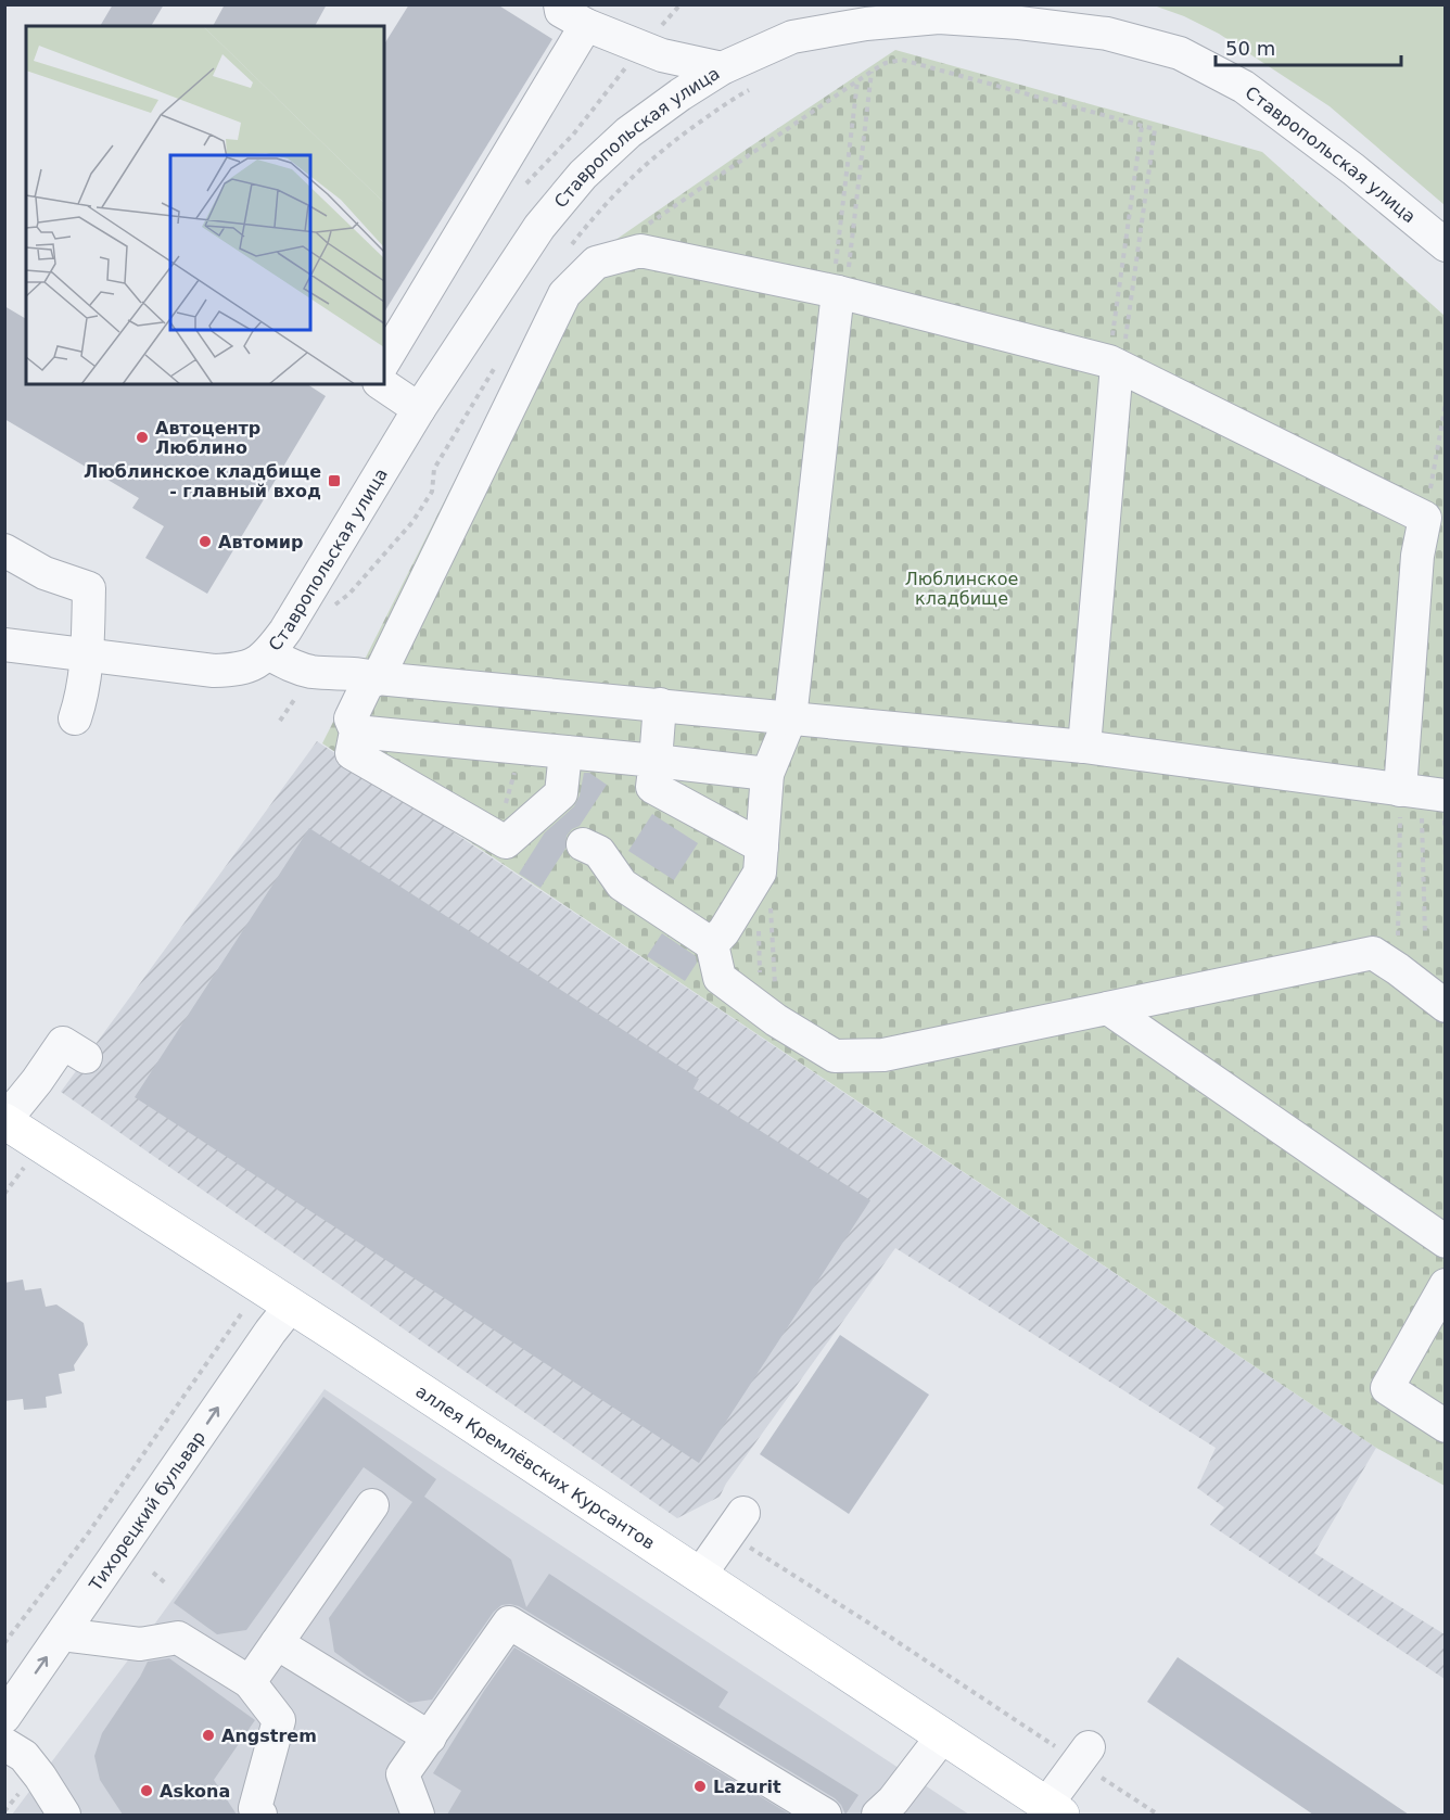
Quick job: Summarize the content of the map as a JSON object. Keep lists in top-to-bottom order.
{
  "streets": {
    "main road": ["аллея Кремлёвских Курсантов"],
    "street": ["Ставропольская улица", "Тихорецкий бульвар"]
  },
  "crossings": [
    ["аллея Кремлёвских Курсантов", "Тихорецкий бульвар"]
  ],
  "parks": ["Люблинское кладбище"],
  "places": {
    "other": [
      "Автоцентр Люблино",
      "Автомир",
      "Angstrem",
      "Lazurit",
      "Askona"
    ],
    "transit": ["Люблинское кладбище - главный вход"]
  },
  "scale_bar": "50 m"
}
